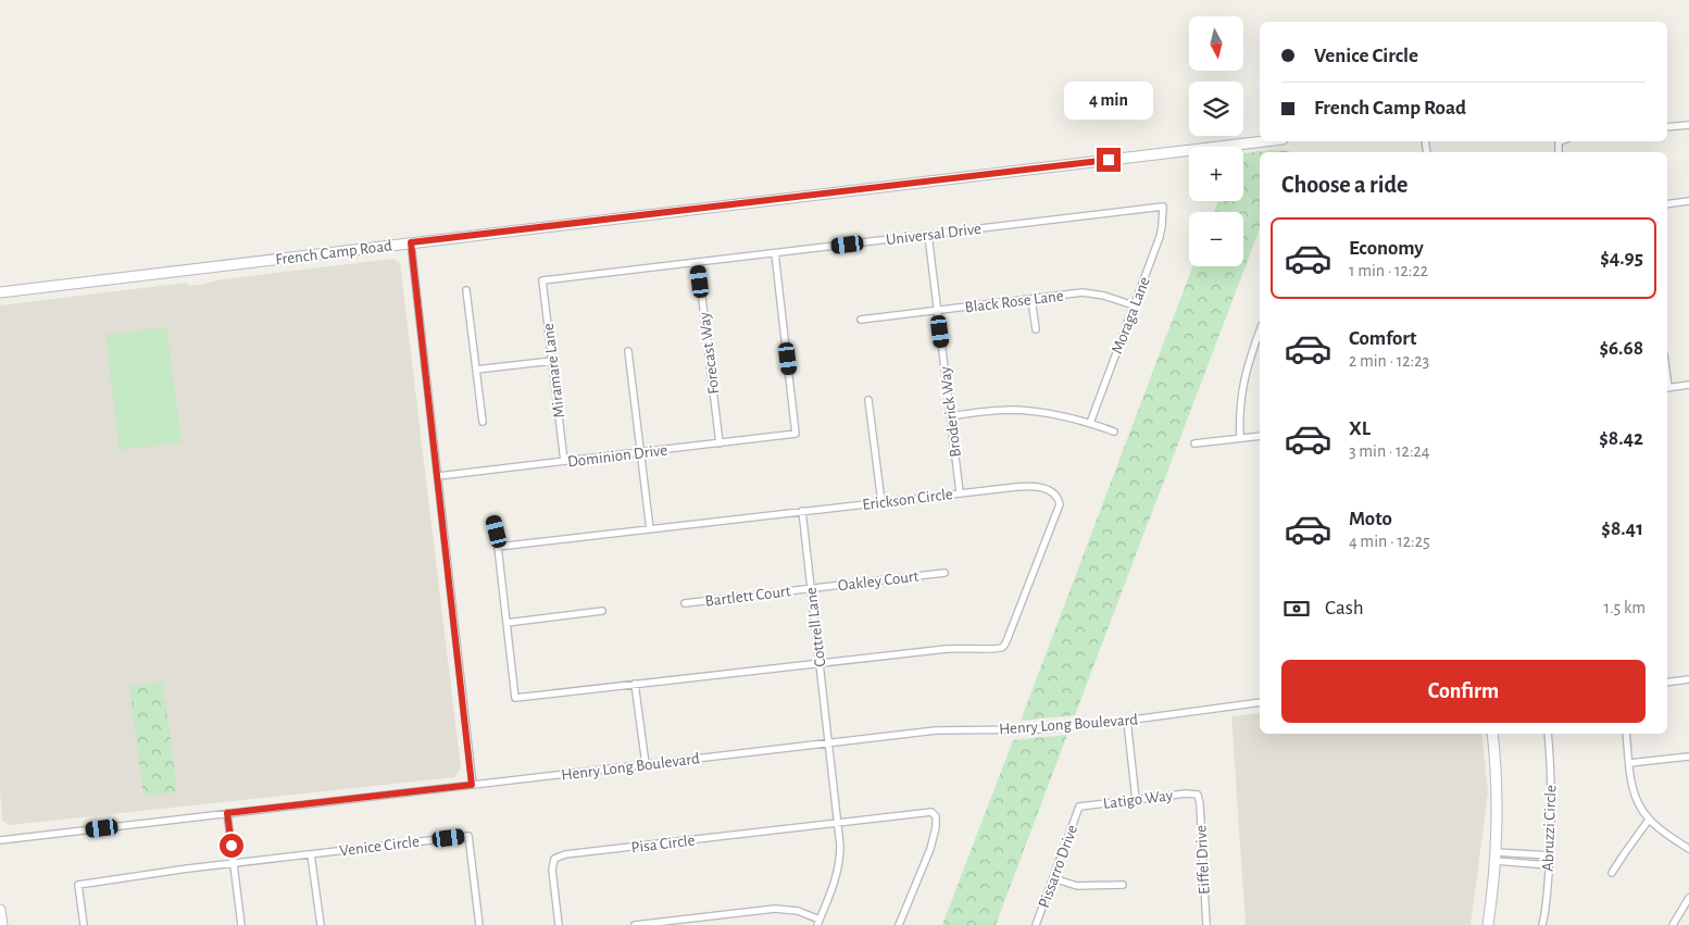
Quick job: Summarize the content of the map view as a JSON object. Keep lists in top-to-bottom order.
{
  "streets": {
    "street": [
      "Universal Drive",
      "French Camp Road",
      "Black Rose Lane",
      "Moraga Lane",
      "Forecast Way",
      "Miramare Lane",
      "Broderick Way",
      "Dominion Drive",
      "Erickson Circle",
      "Oakley Court",
      "Bartlett Court",
      "Cottrell Lane",
      "Henry Long Boulevard",
      "Latigo Way",
      "Abruzzi Circle",
      "Pisa Circle",
      "Venice Circle",
      "Eiffel Drive",
      "Pissarro Drive"
    ]
  },
  "crossings": [
    ["Universal Drive", "Moraga Lane"],
    ["Universal Drive", "Forecast Way"],
    ["Universal Drive", "Miramare Lane"],
    ["Universal Drive", "Broderick Way"],
    ["Universal Drive", "Dominion Drive"],
    ["Black Rose Lane", "Moraga Lane"],
    ["Black Rose Lane", "Broderick Way"],
    ["Forecast Way", "Dominion Drive"],
    ["Miramare Lane", "Dominion Drive"],
    ["Broderick Way", "Erickson Circle"],
    ["Erickson Circle", "Cottrell Lane"],
    ["Oakley Court", "Bartlett Court"],
    ["Oakley Court", "Cottrell Lane"],
    ["Bartlett Court", "Cottrell Lane"],
    ["Cottrell Lane", "Henry Long Boulevard"],
    ["Latigo Way", "Eiffel Drive"],
    ["Latigo Way", "Pissarro Drive"]
  ],
  "north": "bottom",
  "page": {
    "map_buttons": ["+", "−"],
    "banner": ["Venice Circle", "French Camp Road"],
    "bubble": "4 min",
    "heading": "Choose a ride",
    "list": [
      {
        "name": "Economy",
        "note": "1 min · 12:22",
        "value": "$4.95"
      },
      {
        "name": "Comfort",
        "note": "2 min · 12:23",
        "value": "$6.68"
      },
      {
        "name": "XL",
        "note": "3 min · 12:24",
        "value": "$8.42"
      },
      {
        "name": "Moto",
        "note": "4 min · 12:25",
        "value": "$8.41"
      }
    ],
    "pay": ["Cash", "1.5 km"],
    "buttons": "Confirm"
  }
}
